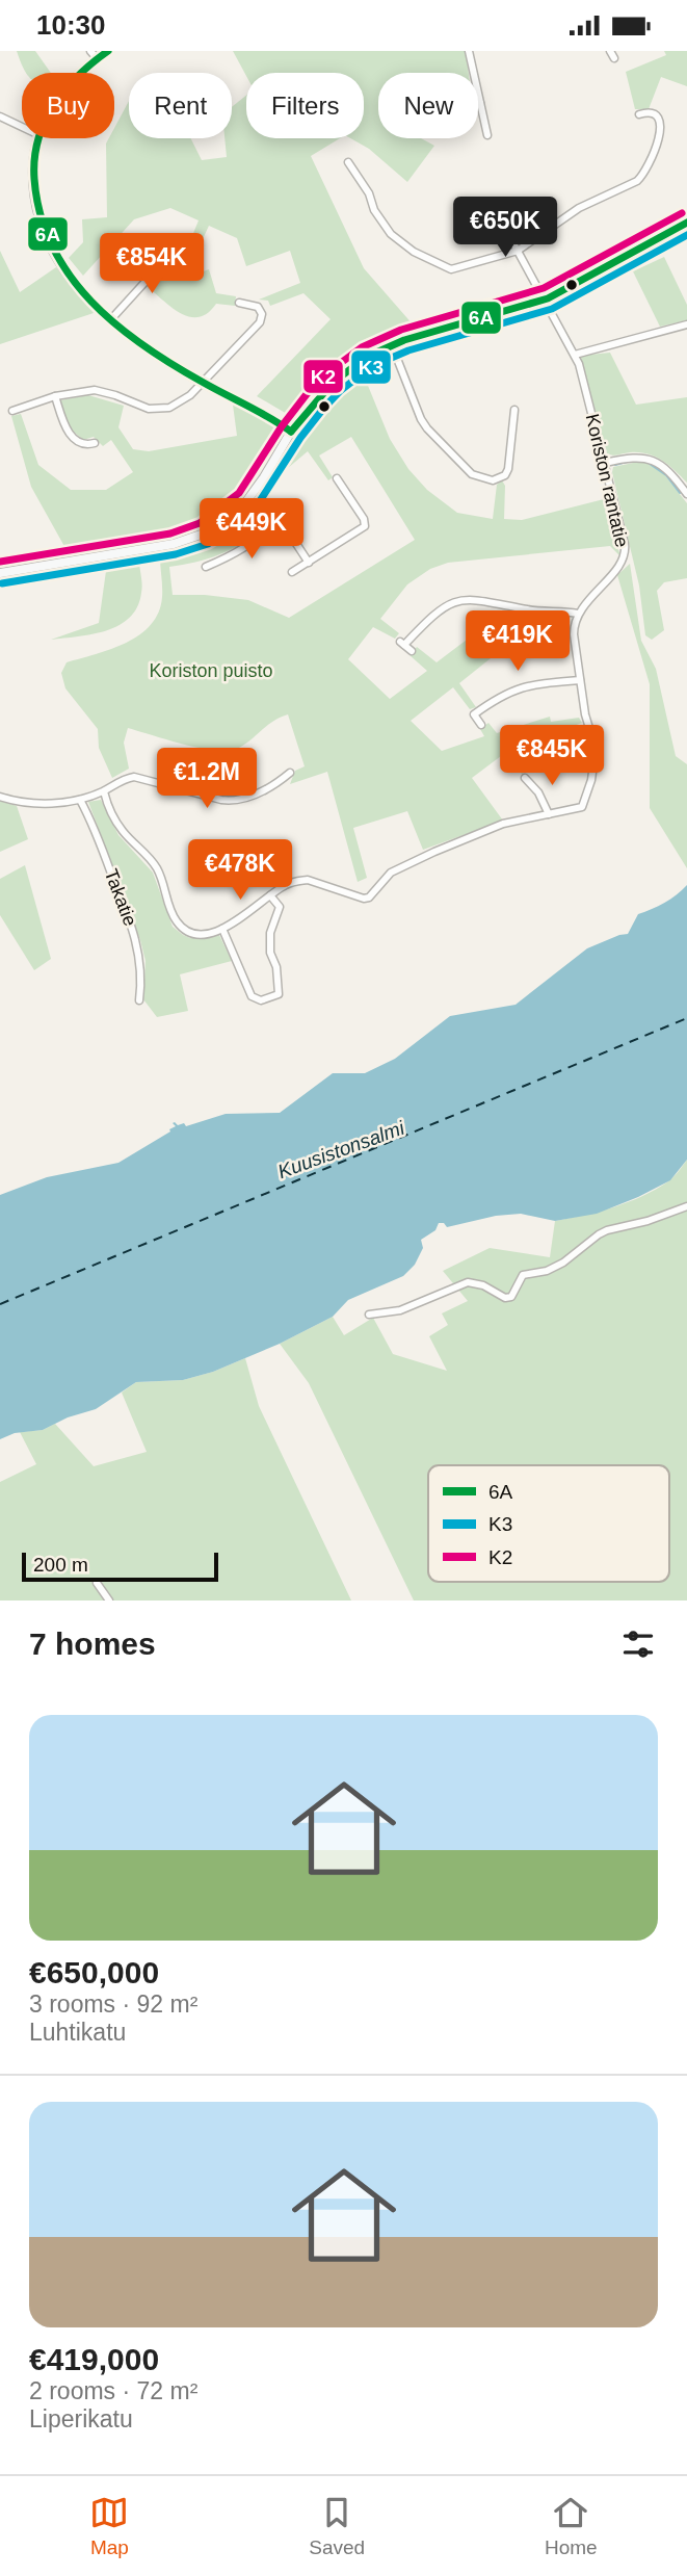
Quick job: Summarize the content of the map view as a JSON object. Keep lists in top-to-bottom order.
{
  "streets": {
    "street": ["Koriston rantatie", "Takatie"]
  },
  "water": ["Kuusistonsalmi"],
  "parks": ["Koriston puisto"],
  "lines": ["transit line 6A", "transit line K2", "transit line K3"],
  "legend": ["6A", "K3", "K2"],
  "scale_bar": "200 m",
  "page": {
    "status": "10:30",
    "chip": [
      "Buy",
      "Rent",
      "Filters",
      "New"
    ],
    "price": [
      "€650K",
      "€854K",
      "€449K",
      "€419K",
      "€845K",
      "€1.2M",
      "€478K"
    ],
    "scale": "200 m",
    "heading": "7 homes",
    "list": [
      {
        "name": "€650,000",
        "note": "3 rooms · 92 m² · Luhtikatu"
      },
      {
        "name": "€419,000",
        "note": "2 rooms · 72 m² · Liperikatu"
      }
    ],
    "tabs": ["Map", "Saved", "Home"]
  }
}
